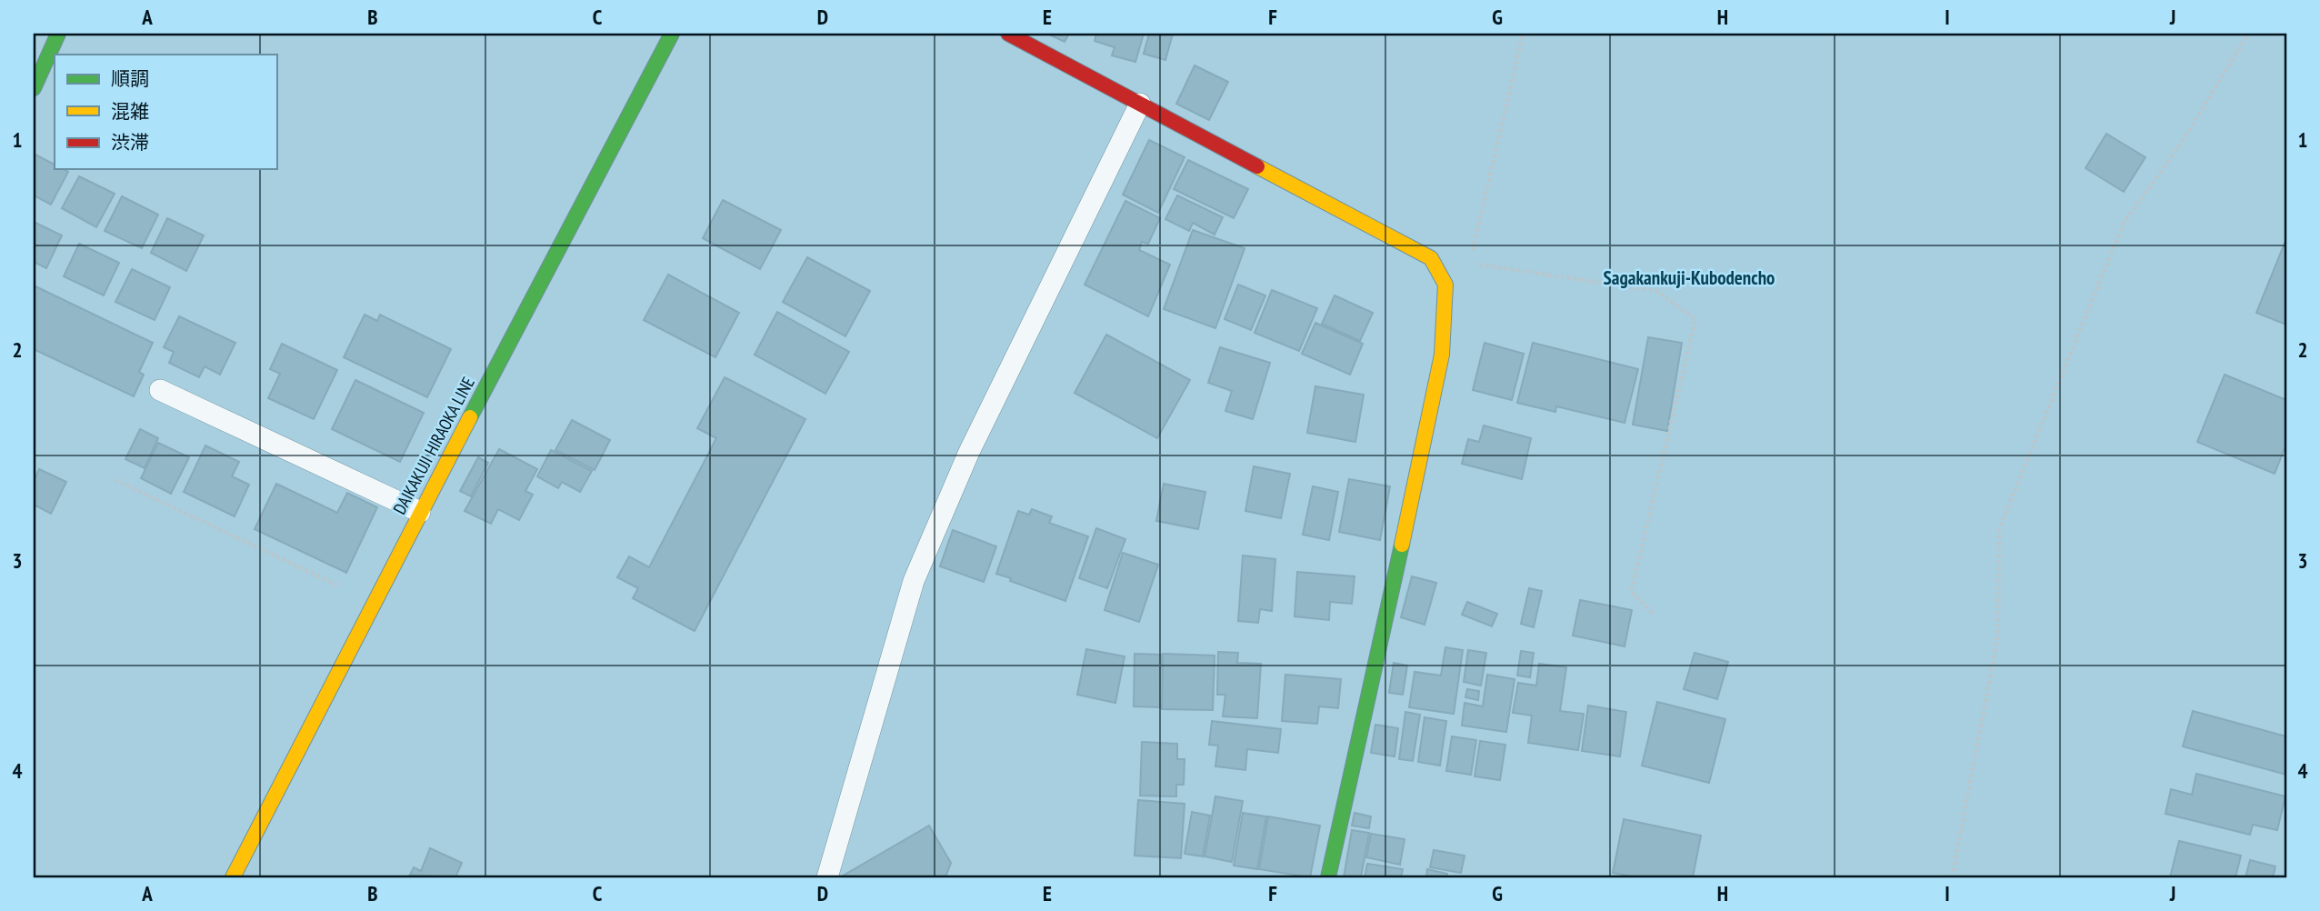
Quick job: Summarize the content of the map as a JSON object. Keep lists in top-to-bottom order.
{
  "streets": {
    "street": ["DAIKAKUJI HIRAOKA LINE"]
  },
  "districts": ["Sagakankuji-Kubodencho"],
  "legend": ["順調", "混雑", "渋滞"],
  "grid": {
    "columns": [
      "A",
      "B",
      "C",
      "D",
      "E",
      "F",
      "G",
      "H",
      "I",
      "J"
    ],
    "rows": [
      "1",
      "2",
      "3",
      "4"
    ]
  }
}
